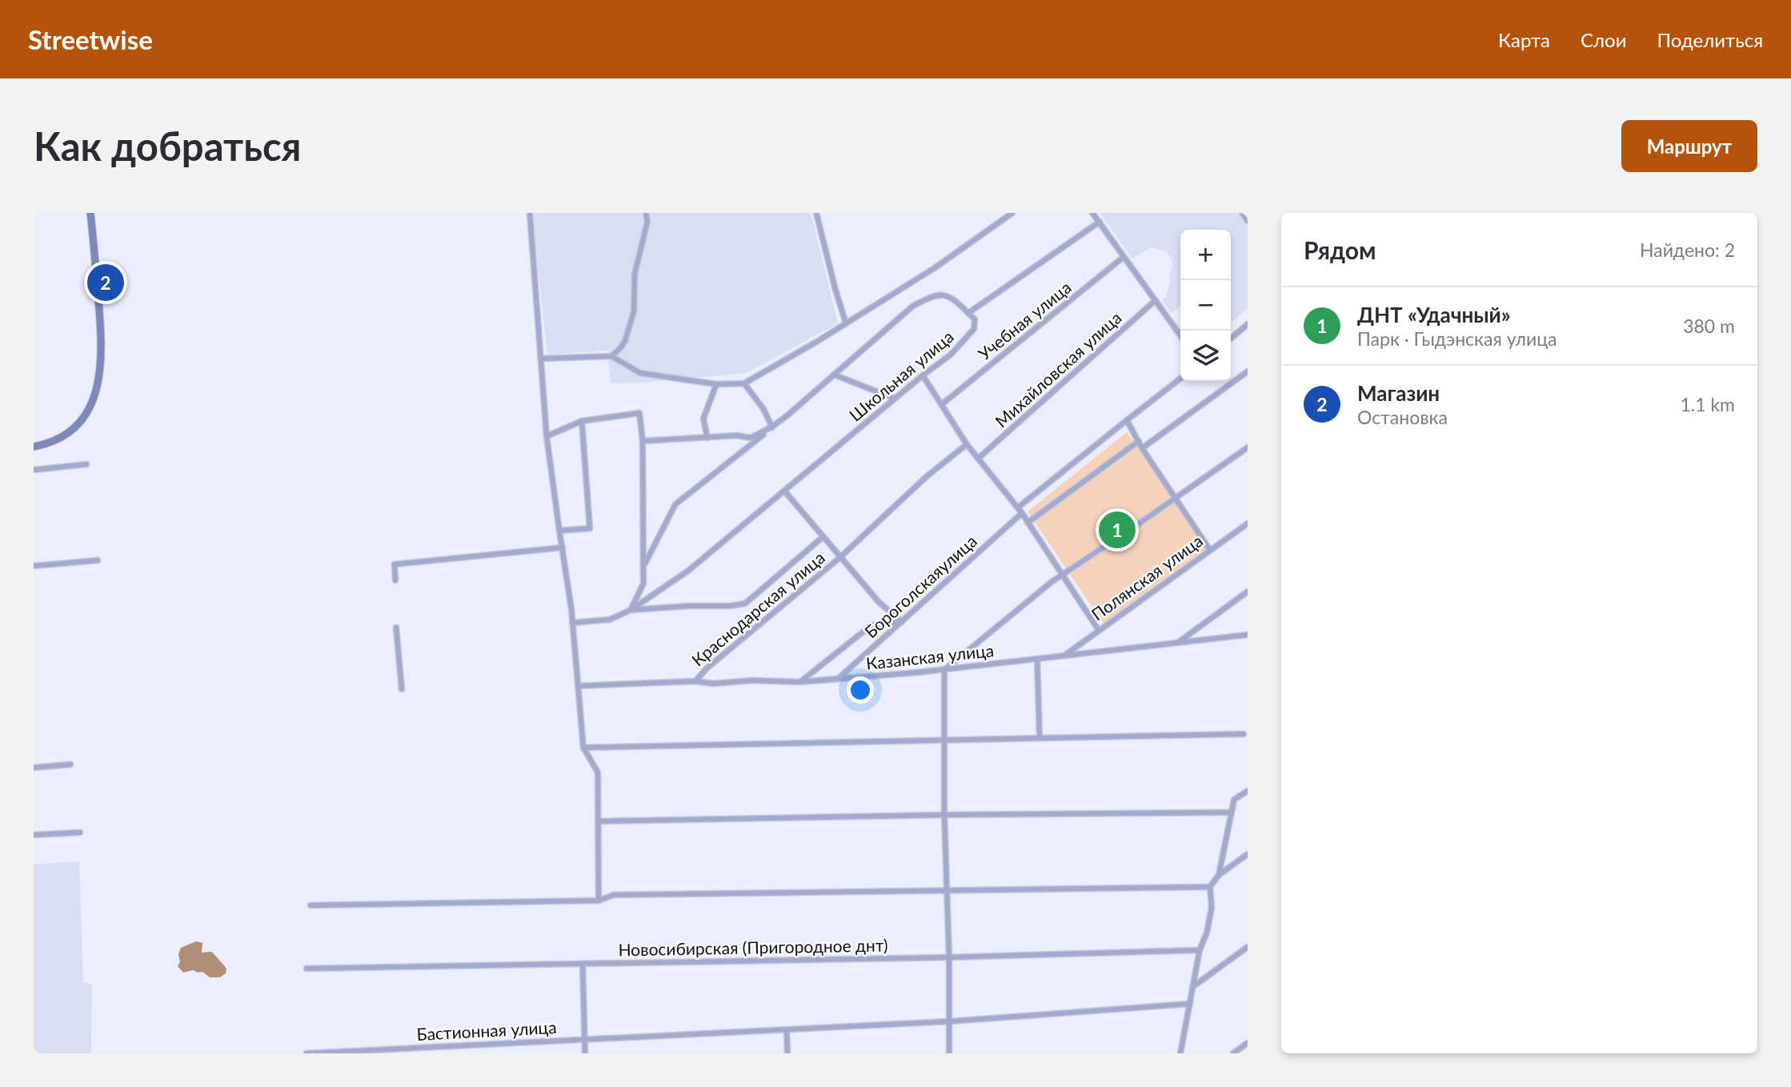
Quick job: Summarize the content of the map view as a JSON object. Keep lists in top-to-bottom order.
{
  "streets": {
    "street": [
      "Учебная улица",
      "Михайловская улица",
      "Школьная улица",
      "Полянская улица",
      "Бороголскаяулица",
      "Краснодарская улица",
      "Казанская улица",
      "Новосибирская (Пригородное днт)",
      "Бастионная улица"
    ]
  },
  "crossings": [
    ["Полянская улица", "Казанская улица"],
    ["Бороголскаяулица", "Казанская улица"],
    ["Краснодарская улица", "Казанская улица"]
  ],
  "page": {
    "header": "Streetwise",
    "nav": ["Карта", "Слои", "Поделиться"],
    "buttons": "Маршрут",
    "title": "Как добраться",
    "heading": ["Рядом", "Найдено: 2"],
    "map_buttons": ["+", "−"],
    "pins": ["2", "1"],
    "list": [
      {
        "mark": "1",
        "name": "ДНТ «Удачный»",
        "note": "Парк · Гыдэнская улица",
        "value": "380 m"
      },
      {
        "mark": "2",
        "name": "Магазин",
        "note": "Остановка",
        "value": "1.1 km"
      }
    ]
  }
}
